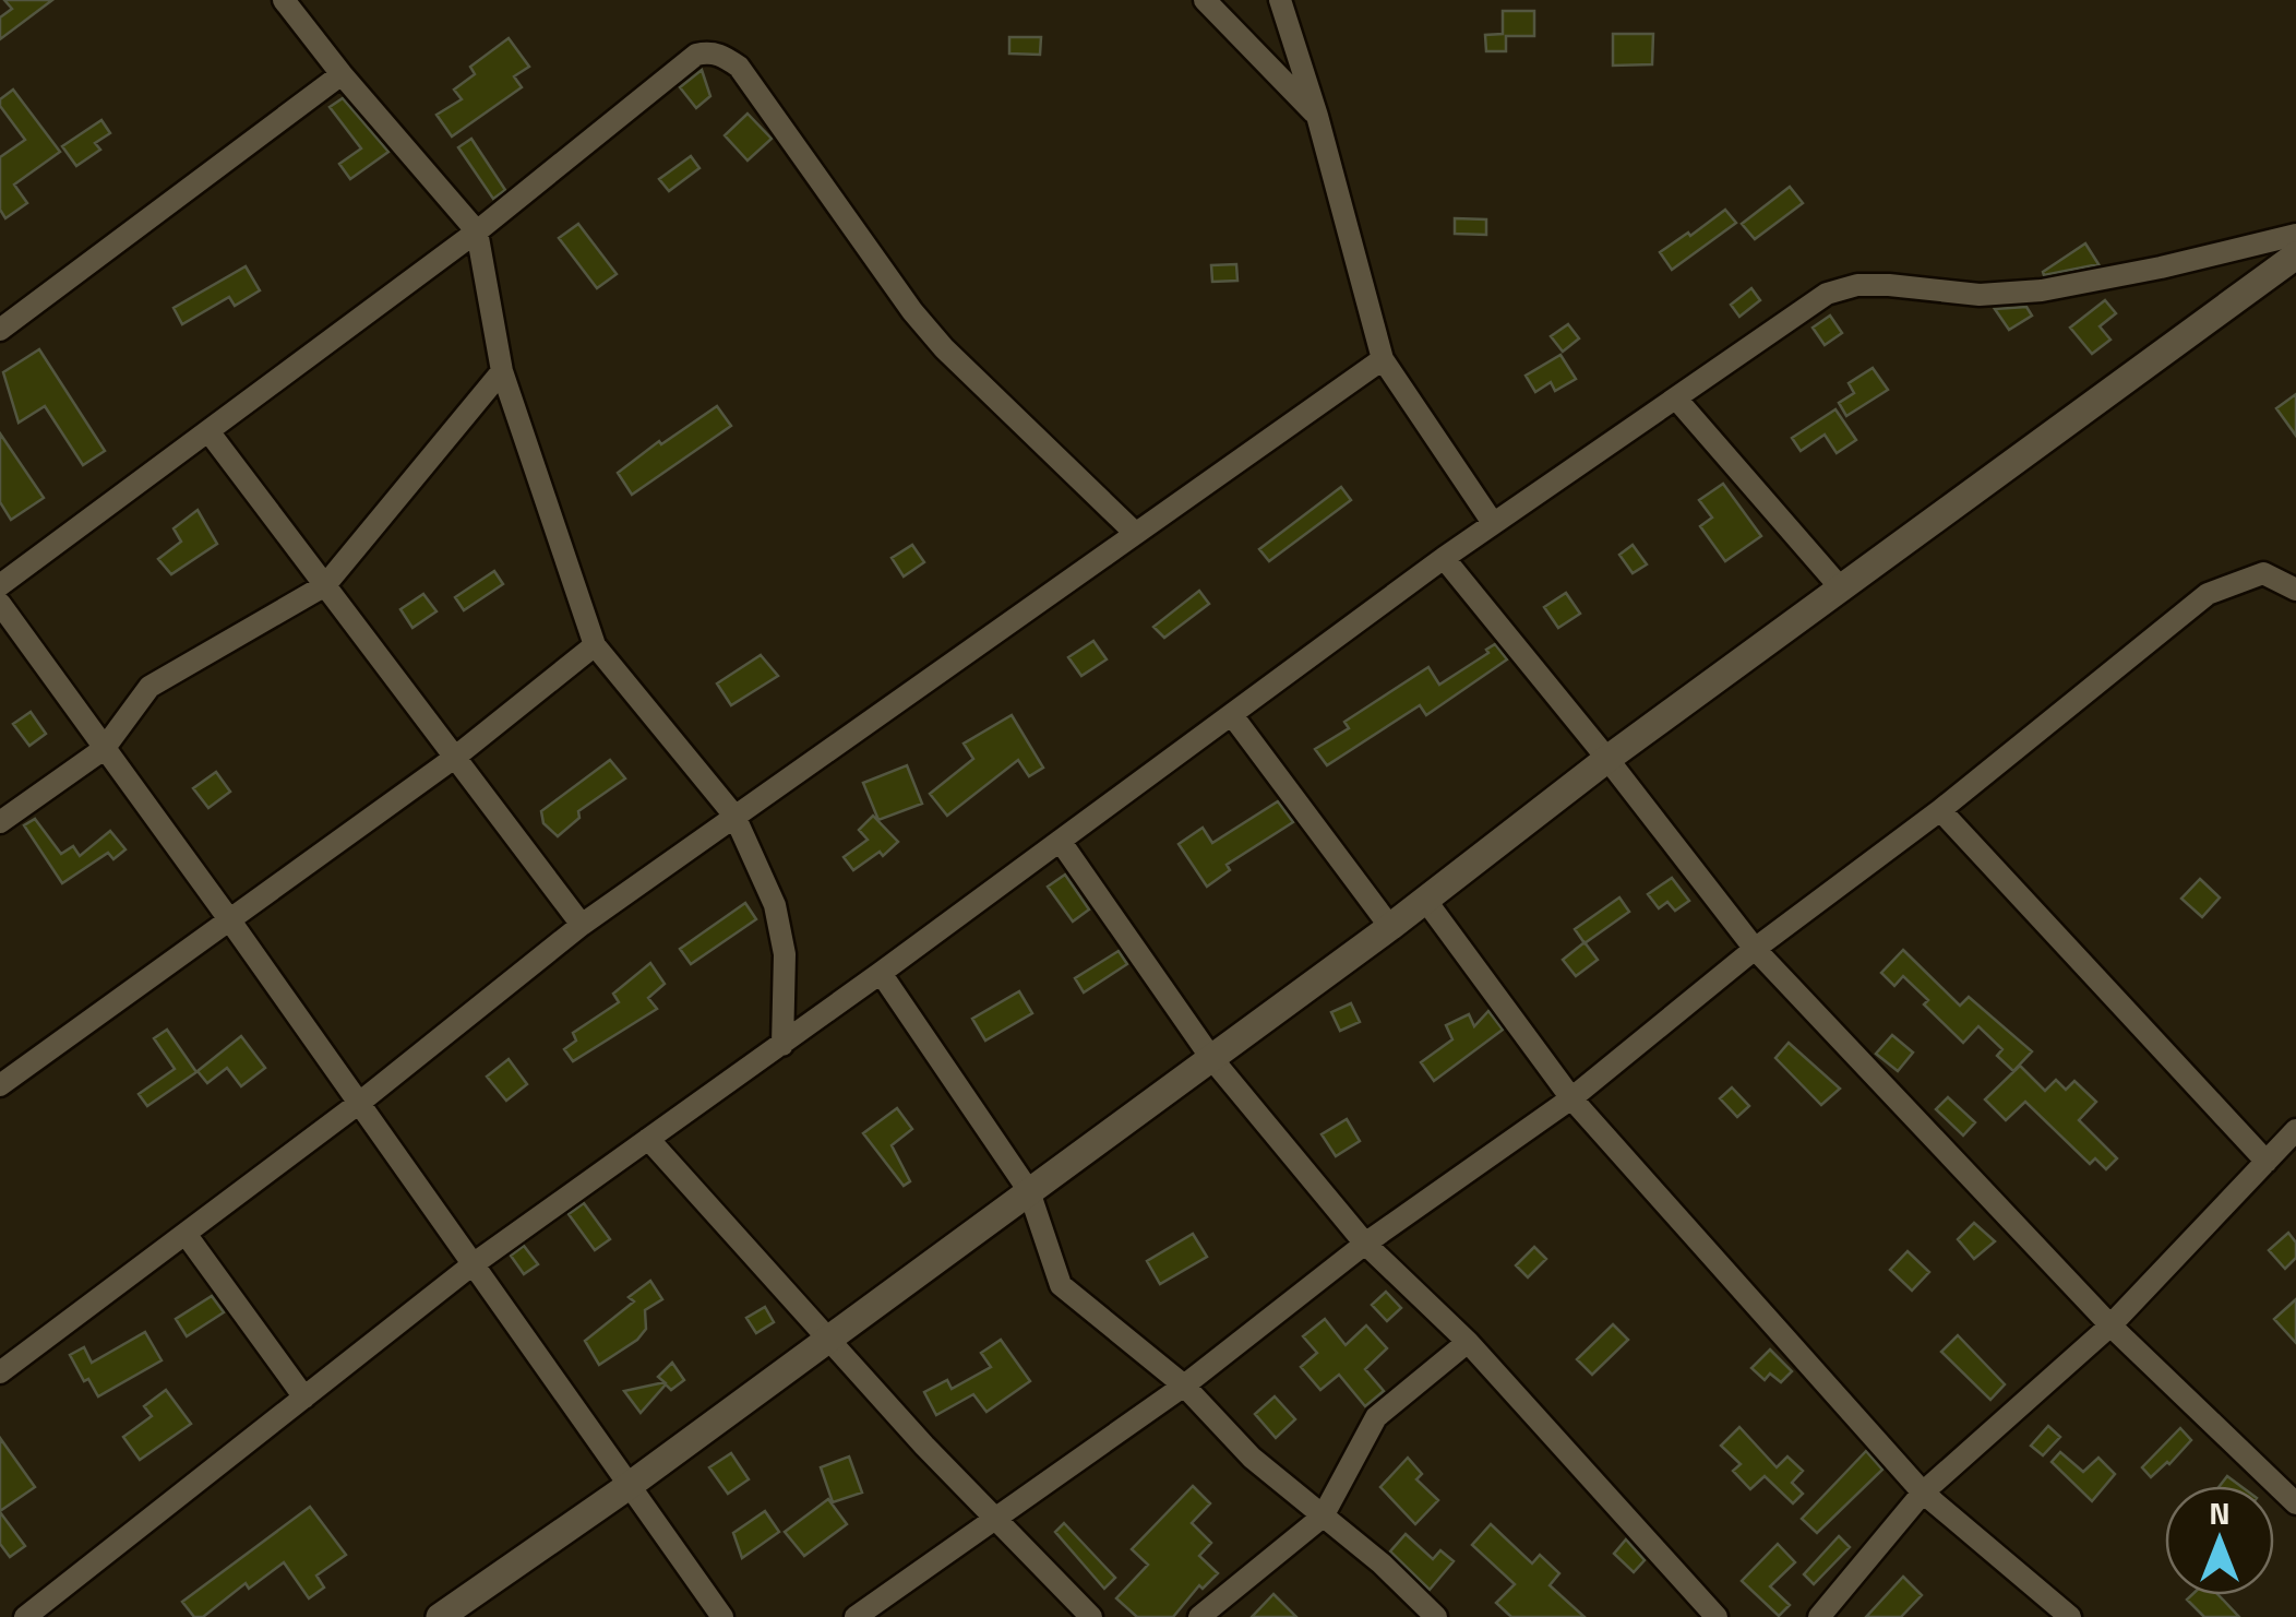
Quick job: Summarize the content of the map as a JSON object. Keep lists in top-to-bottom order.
{
  "north": "top"
}
